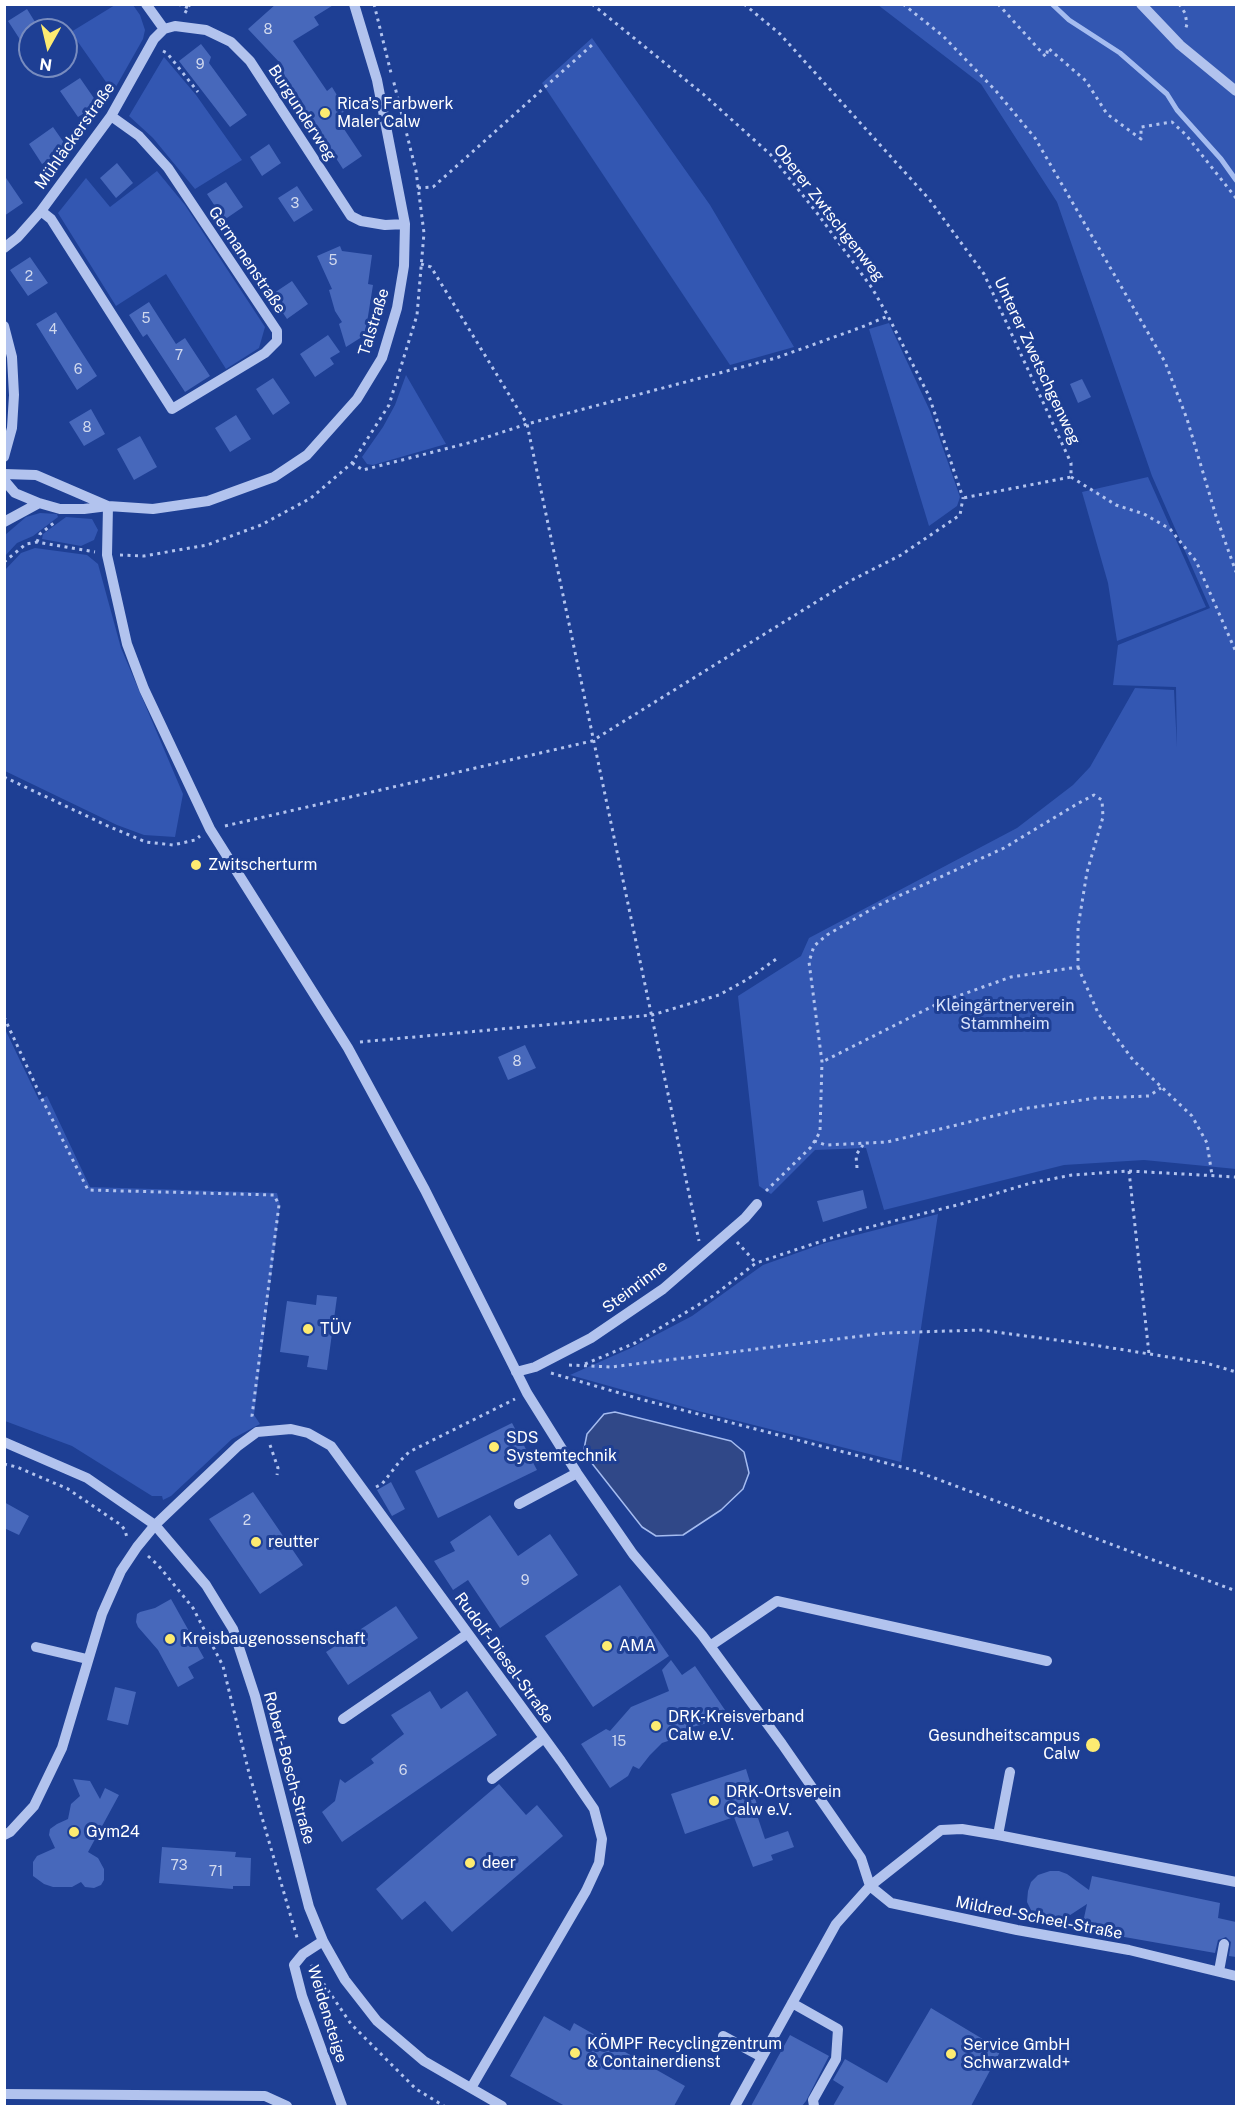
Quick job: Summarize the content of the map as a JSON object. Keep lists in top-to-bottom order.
{
  "streets": {
    "street": [
      "Burgunderweg",
      "Mühläckerstraße",
      "Germanenstraße",
      "Talstraße",
      "Steinrinne",
      "Rudolf-Diesel-Straße",
      "Robert-Bosch-Straße",
      "Mildred-Scheel-Straße",
      "Weidensteige"
    ],
    "path": ["Oberer Zwtschgenweg", "Unterer Zwetschgenweg"]
  },
  "crossings": [
    ["Burgunderweg", "Mühläckerstraße"],
    ["Burgunderweg", "Talstraße"],
    ["Mühläckerstraße", "Germanenstraße"],
    ["Rudolf-Diesel-Straße", "Robert-Bosch-Straße"],
    ["Robert-Bosch-Straße", "Weidensteige"]
  ],
  "parks": ["Kleingärtnerverein Stammheim"],
  "places": [
    "Rica's Farbwerk Maler Calw",
    "Zwitscherturm",
    "TÜV",
    "SDS Systemtechnik",
    "reutter",
    "Kreisbaugenossenschaft",
    "AMA",
    "DRK-Kreisverband Calw e.V.",
    "Gesundheitscampus Calw",
    "DRK-Ortsverein Calw e.V.",
    "Gym24",
    "deer",
    "KÖMPF Recyclingzentrum & Containerdienst",
    "Service GmbH Schwarzwald+"
  ],
  "house_numbers": [
    "8",
    "9",
    "3",
    "5",
    "2",
    "5",
    "4",
    "7",
    "6",
    "8",
    "8",
    "2",
    "9",
    "15",
    "6",
    "73",
    "71"
  ],
  "north": "bottom"
}
